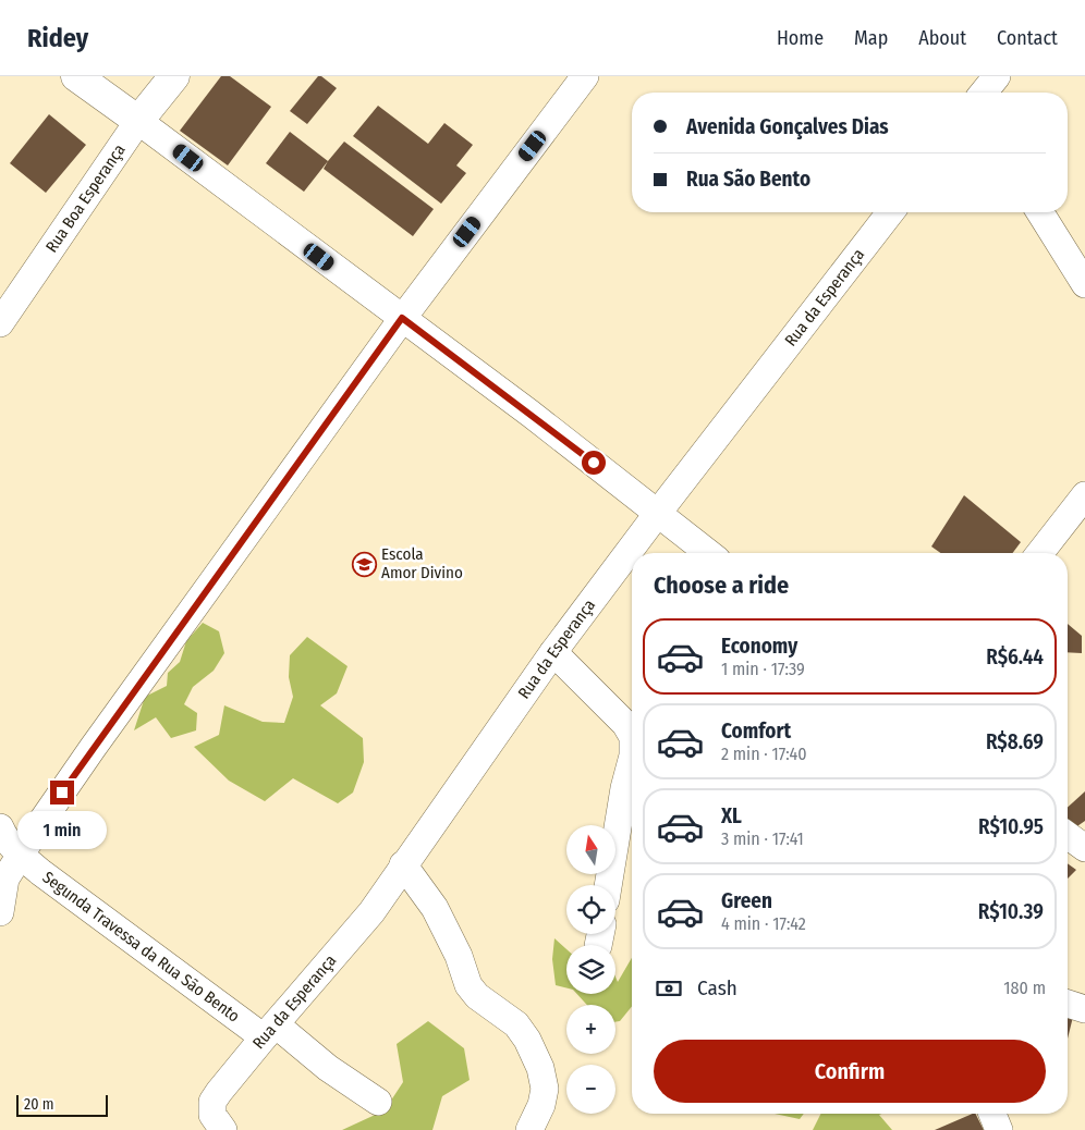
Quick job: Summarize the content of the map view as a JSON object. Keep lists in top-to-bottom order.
{
  "streets": {
    "street": ["Rua Boa Esperança", "Rua da Esperança", "Segunda Travessa da Rua São Bento"]
  },
  "crossings": [
    ["Rua da Esperança", "Segunda Travessa da Rua São Bento"]
  ],
  "places": {
    "school or university": ["Escola Amor Divino"]
  },
  "scale_bar": "20 m",
  "north": "top",
  "page": {
    "header": "Ridey",
    "nav": [
      "Home",
      "Map",
      "About",
      "Contact"
    ],
    "banner": ["Avenida Gonçalves Dias", "Rua São Bento"],
    "heading": "Choose a ride",
    "list": [
      {
        "name": "Economy",
        "note": "1 min · 17:39",
        "value": "R$6.44"
      },
      {
        "name": "Comfort",
        "note": "2 min · 17:40",
        "value": "R$8.69"
      },
      {
        "name": "XL",
        "note": "3 min · 17:41",
        "value": "R$10.95"
      },
      {
        "name": "Green",
        "note": "4 min · 17:42",
        "value": "R$10.39"
      }
    ],
    "bubble": "1 min",
    "map_buttons": ["+", "−"],
    "pay": ["Cash", "180 m"],
    "buttons": "Confirm",
    "scale": "20 m"
  }
}
